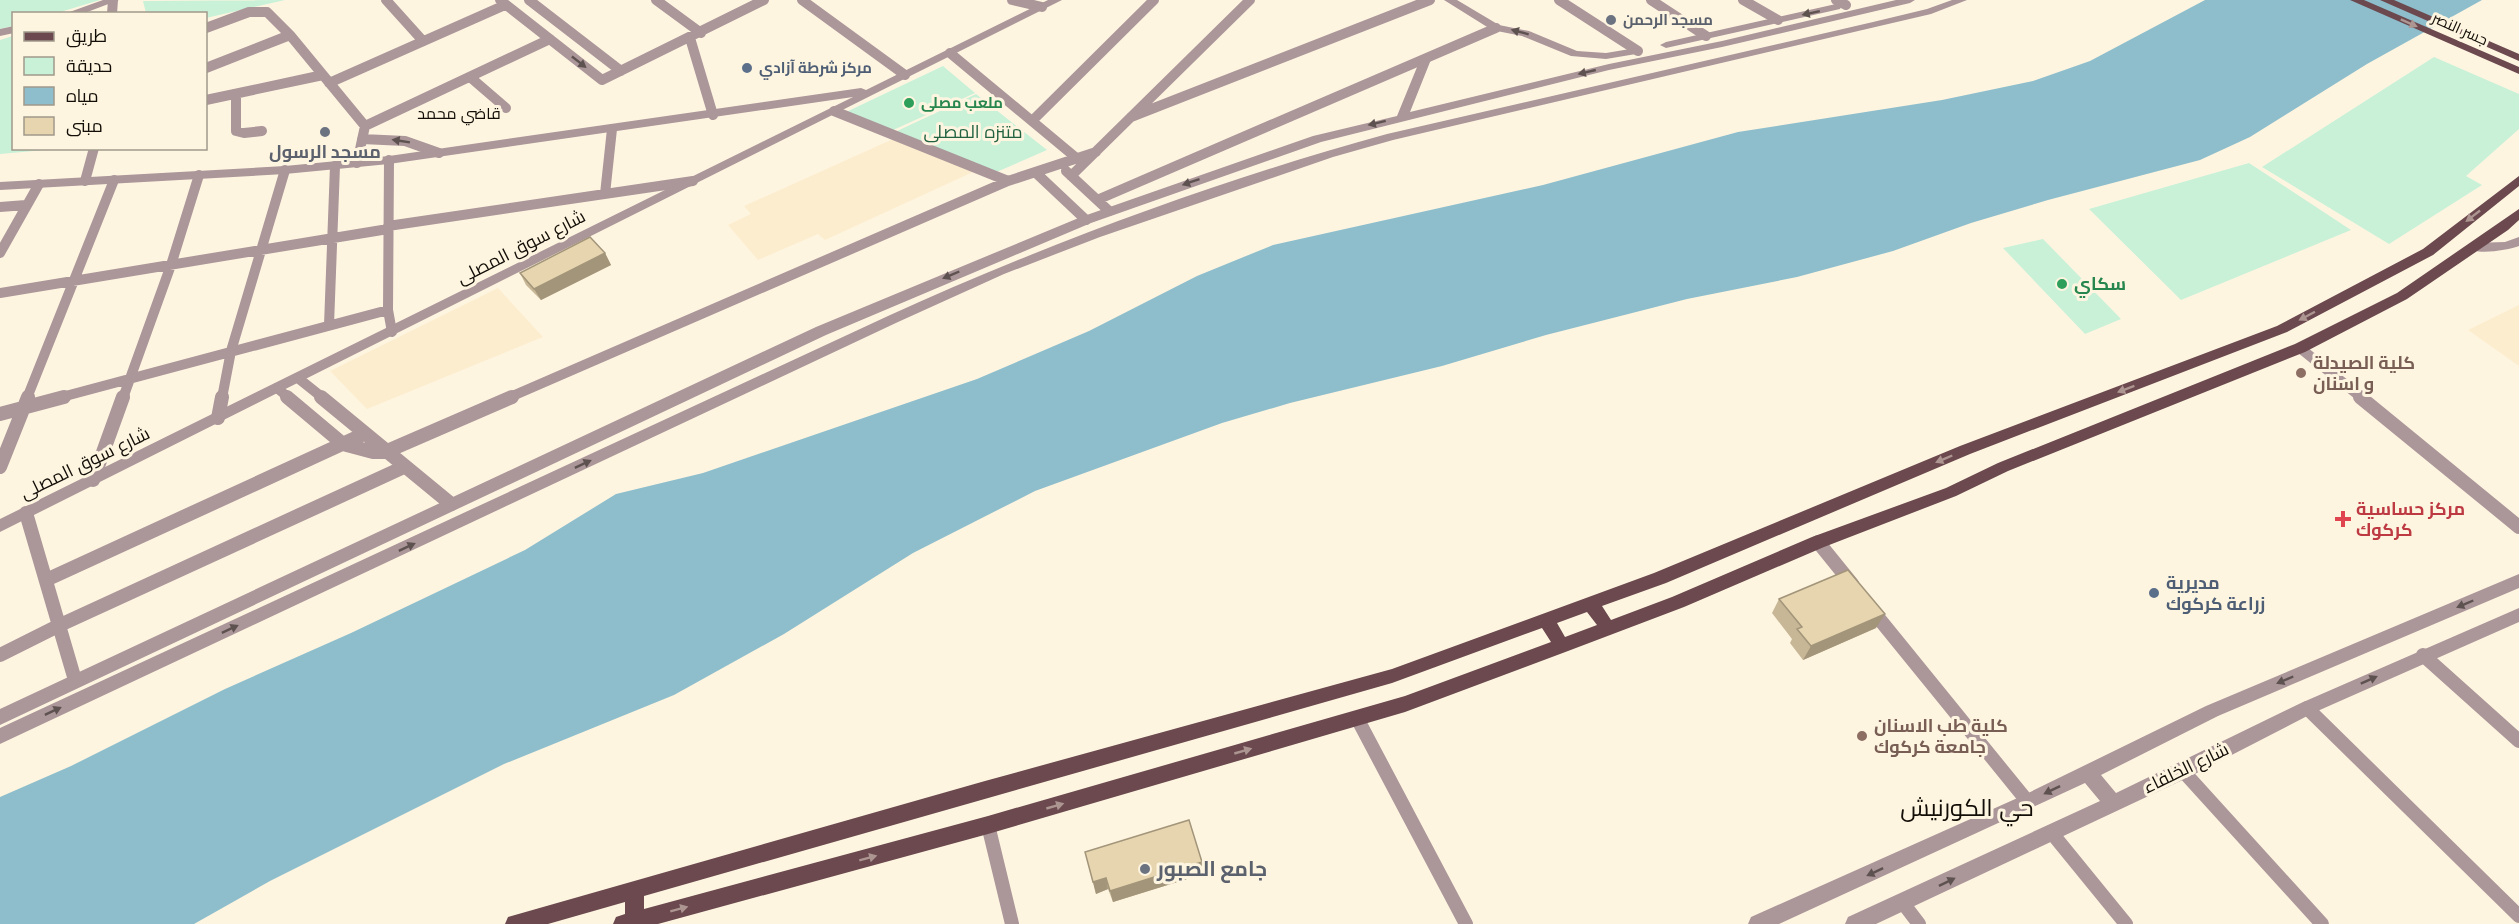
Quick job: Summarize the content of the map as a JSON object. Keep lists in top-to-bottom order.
{
  "streets": {
    "main road": ["جسر النصر"],
    "street": ["شارع سوق المصلى", "شارع الخلفاء"]
  },
  "districts": ["قاضي محمد", "حي الكورنيش"],
  "parks": ["متنزه المصلى"],
  "places": {
    "other": [
      "مسجد الرحمن",
      "مركز شرطة آزادي",
      "ملعب مصلى",
      "مسجد الرسول",
      "سكاي",
      "كلية الصيدلة و اسنان",
      "مديرية زراعة كركوك",
      "كلية طب الاسنان جامعة كركوك",
      "جامع الصبور"
    ],
    "health": ["مركز حساسية كركوك"]
  },
  "legend": [
    "طريق",
    "حديقة",
    "مياه",
    "مبنى"
  ]
}
